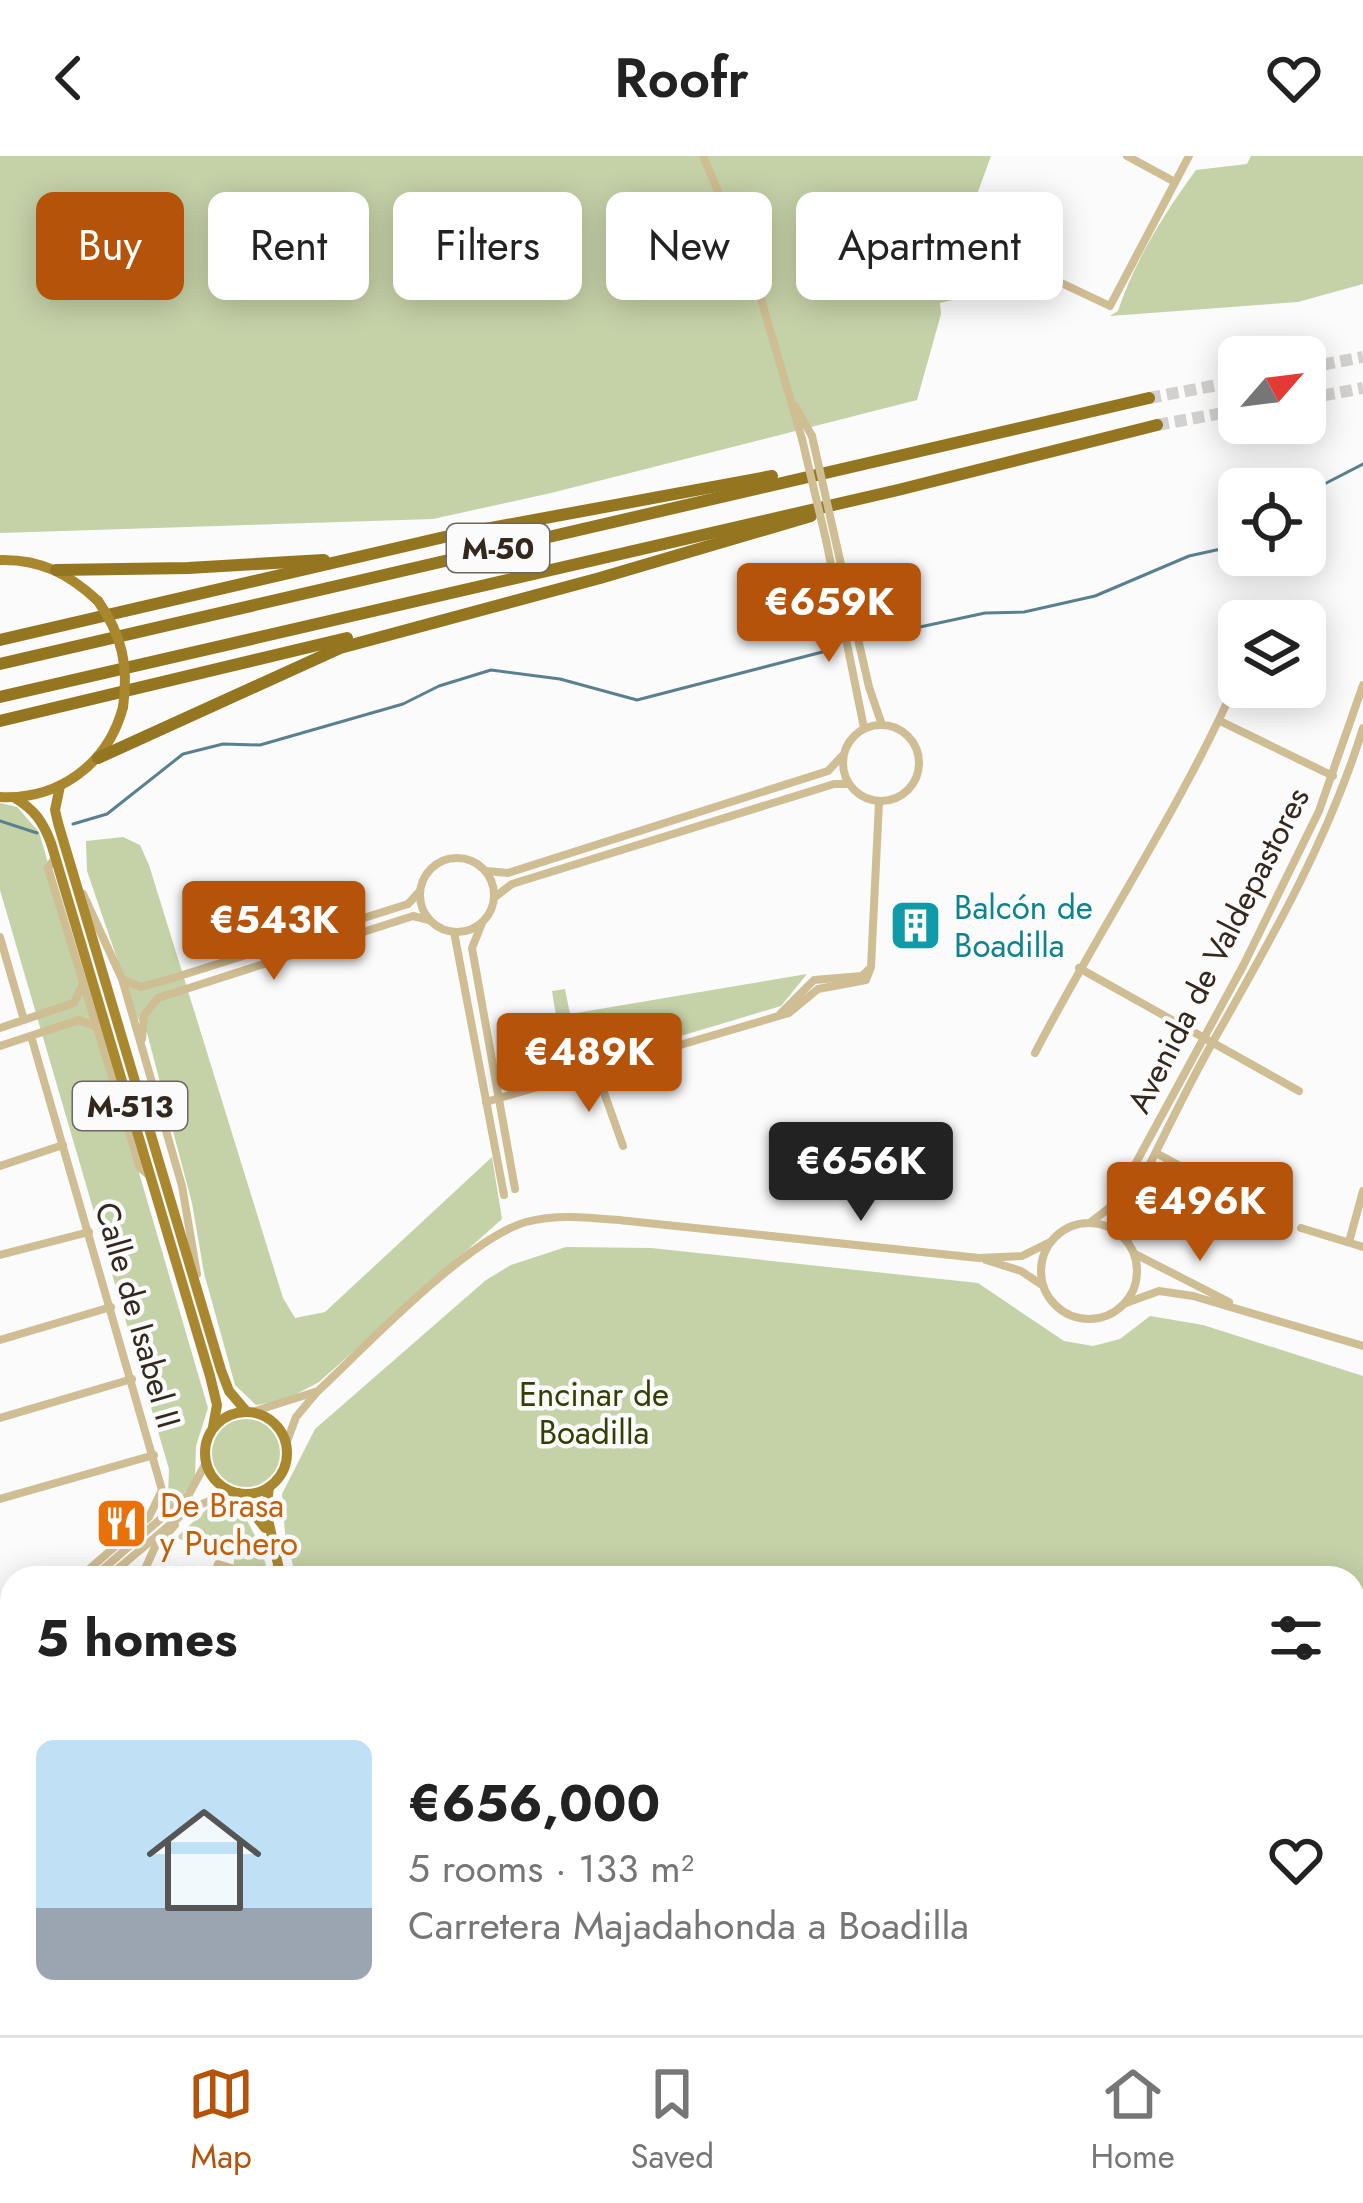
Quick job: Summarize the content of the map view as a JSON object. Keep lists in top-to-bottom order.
{
  "streets": {
    "highway": ["M-50"],
    "main road": ["M-513"],
    "street": ["Avenida de Valdepastores", "Calle de Isabel II"]
  },
  "parks": ["Encinar de Boadilla"],
  "places": {
    "building": ["Balcón de Boadilla"],
    "restaurant": ["De Brasa y Puchero"]
  },
  "north": "top right",
  "page": {
    "header": "Roofr",
    "chip": [
      "Buy",
      "Rent",
      "Filters",
      "New",
      "Apartment"
    ],
    "price": [
      "€659K",
      "€543K",
      "€489K",
      "€656K",
      "€496K"
    ],
    "heading": "5 homes",
    "list": [
      {
        "name": "€656,000",
        "note": "5 rooms · 133 m² · Carretera Majadahonda a Boadilla"
      }
    ],
    "tabs": ["Map", "Saved", "Home"]
  }
}
